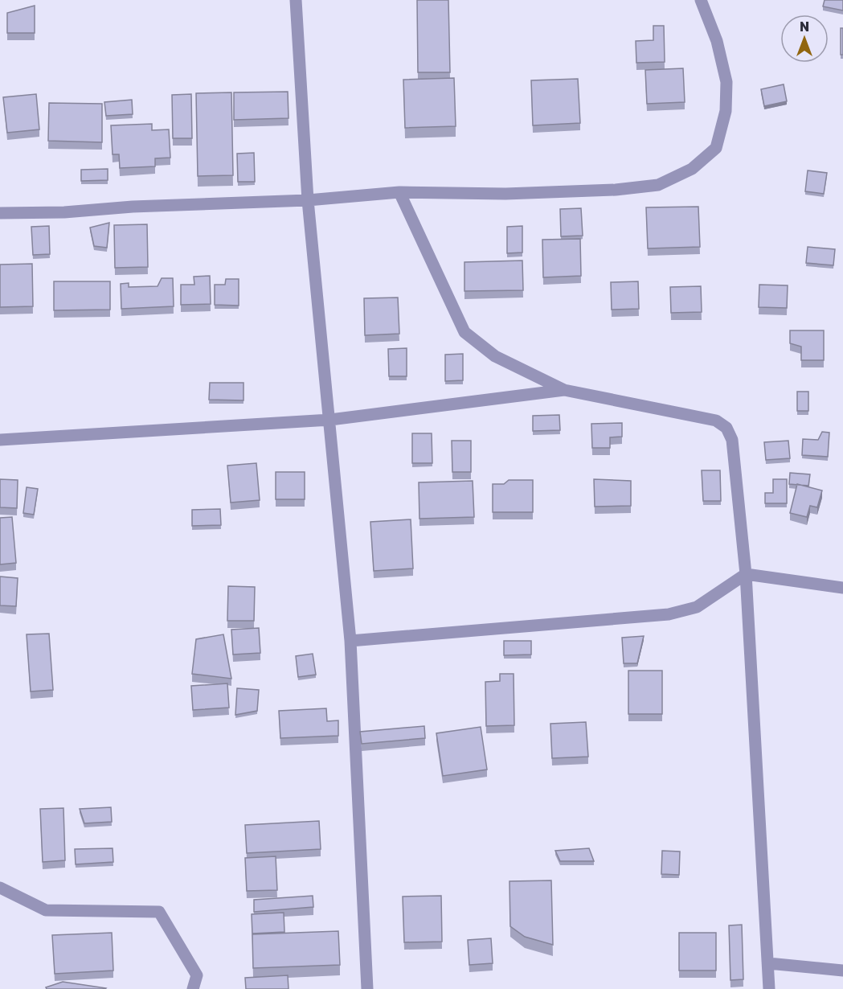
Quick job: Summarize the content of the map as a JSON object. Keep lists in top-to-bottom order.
{
  "north": "top"
}
